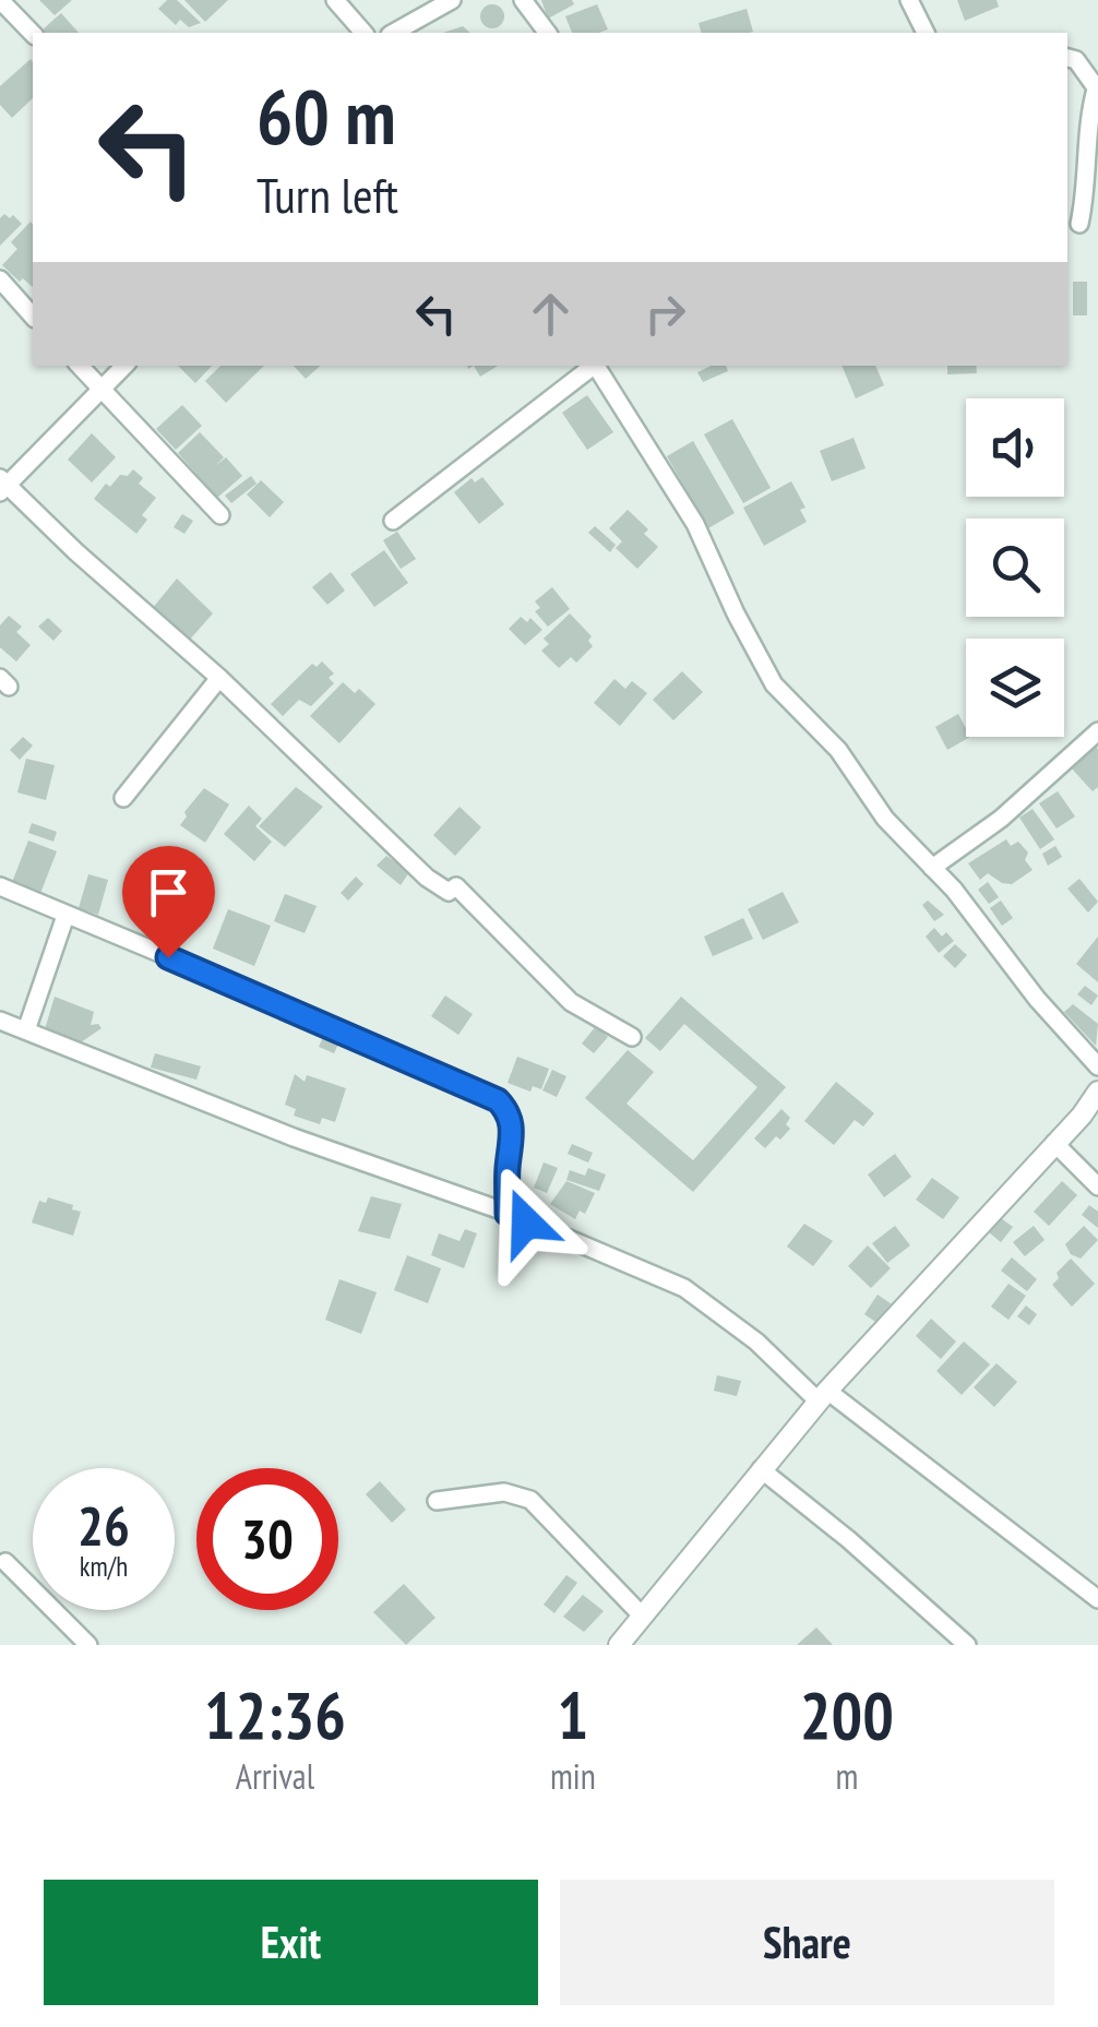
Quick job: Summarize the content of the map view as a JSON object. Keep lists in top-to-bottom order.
{
  "page": {
    "turn": ["60 m", "Turn left"],
    "speed": "26 km/h",
    "limit": "30",
    "eta": [
      "12:36",
      "Arrival",
      "1",
      "min",
      "200",
      "m"
    ],
    "buttons": ["Exit", "Share"]
  }
}
